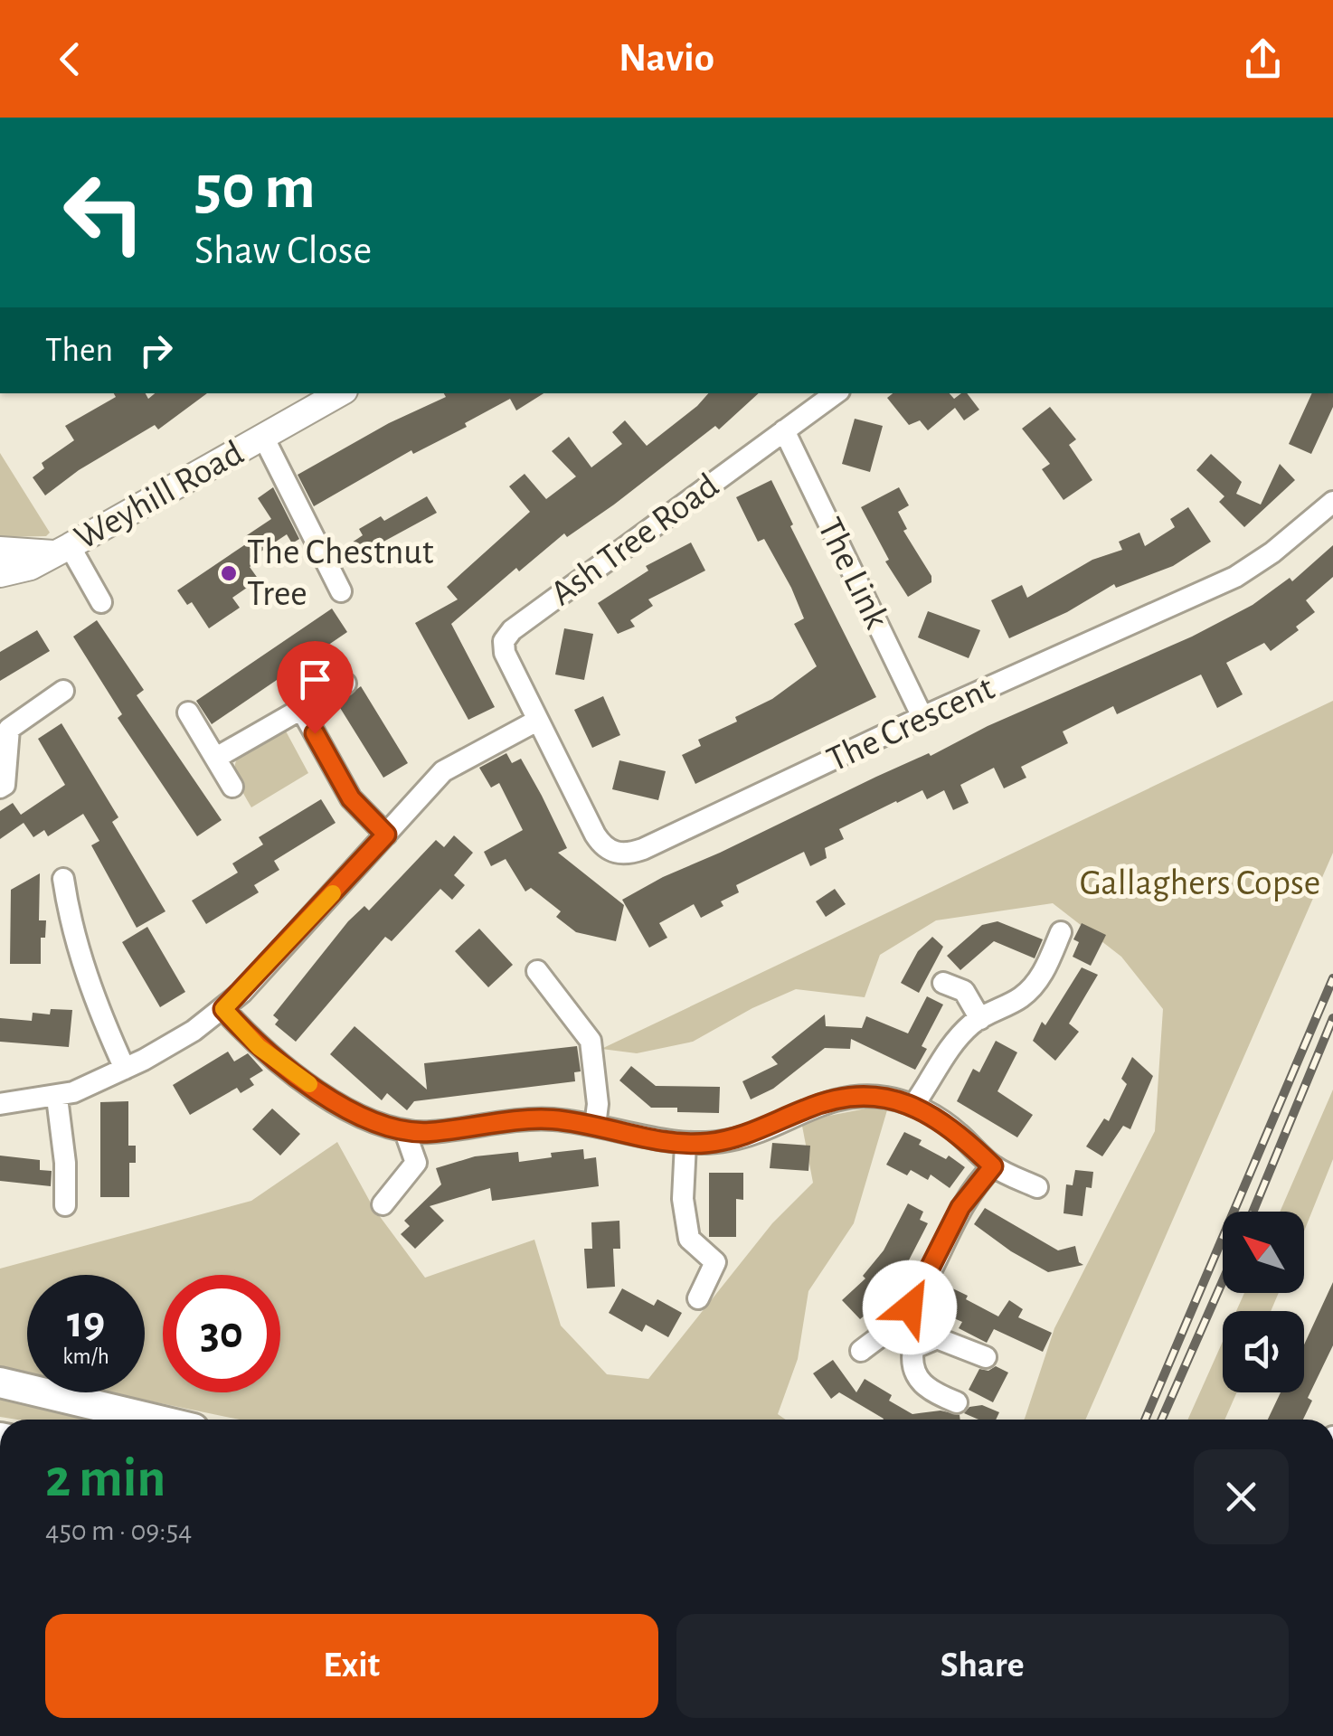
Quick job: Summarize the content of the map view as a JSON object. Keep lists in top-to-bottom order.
{
  "streets": {
    "main road": ["Weyhill Road"],
    "street": ["Ash Tree Road", "The Link", "The Crescent"]
  },
  "crossings": [
    ["Ash Tree Road", "The Link"],
    ["Ash Tree Road", "The Crescent"],
    ["The Link", "The Crescent"]
  ],
  "parks": ["Gallaghers Copse"],
  "places": ["The Chestnut Tree"],
  "north": "top left",
  "page": {
    "header": "Navio",
    "turn": ["50 m", "Shaw Close"],
    "then": "Then",
    "speed": "19 km/h",
    "limit": "30",
    "heading": ["2 min", "450 m · 09:54"],
    "buttons": ["Exit", "Share"]
  }
}
